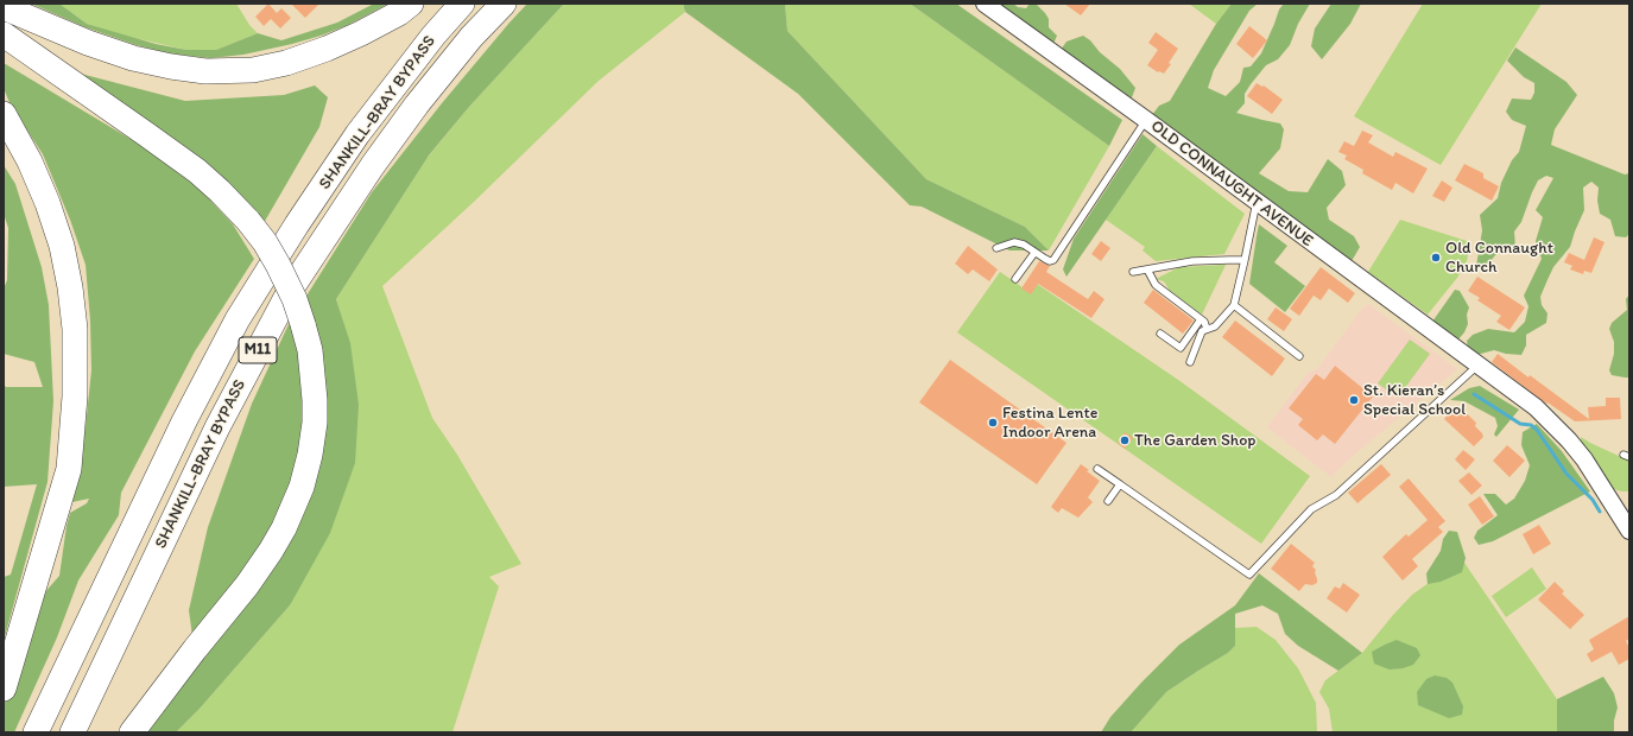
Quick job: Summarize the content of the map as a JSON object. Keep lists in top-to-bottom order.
{
  "streets": {
    "highway": ["SHANKILL-BRAY BYPASS", "M11"],
    "street": ["OLD CONNAUGHT AVENUE"]
  },
  "places": [
    "Old Connaught Church",
    "St. Kieran’s Special School",
    "Festina Lente Indoor Arena",
    "The Garden Shop"
  ]
}
